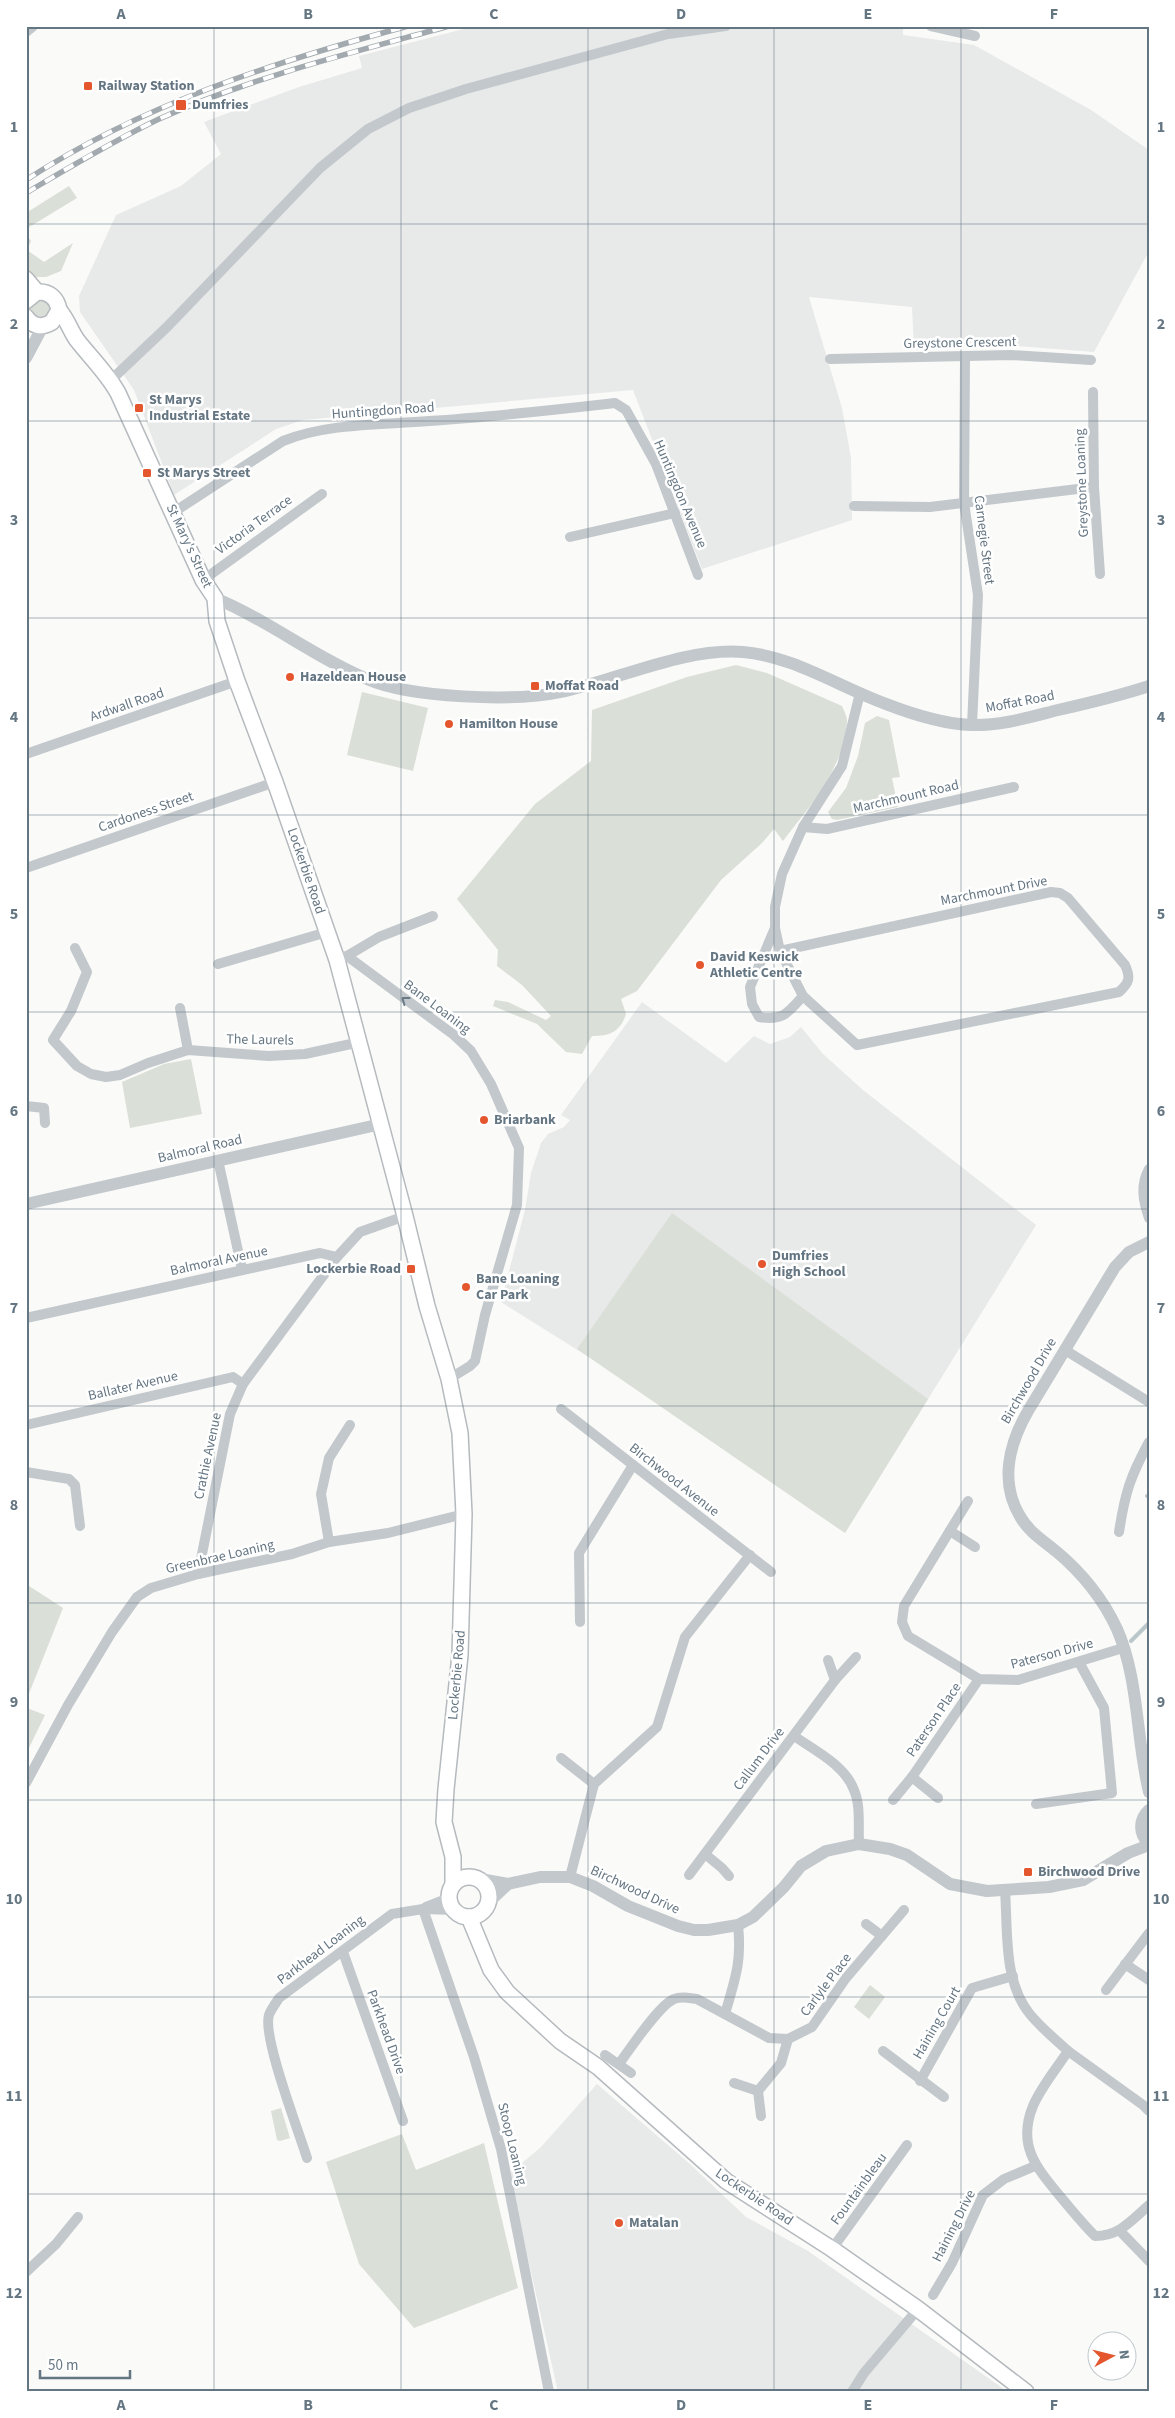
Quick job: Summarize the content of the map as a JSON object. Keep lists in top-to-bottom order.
{
  "streets": {
    "main road": ["St Mary's Street", "Lockerbie Road"],
    "street": [
      "Greystone Crescent",
      "Huntingdon Road",
      "Greystone Loaning",
      "Huntingdon Avenue",
      "Victoria Terrace",
      "Carnegie Street",
      "Moffat Road",
      "Ardwall Road",
      "Marchmount Road",
      "Cardoness Street",
      "Marchmount Drive",
      "Bane Loaning",
      "The Laurels",
      "Balmoral Road",
      "Balmoral Avenue",
      "Birchwood Drive",
      "Ballater Avenue",
      "Crathie Avenue",
      "Birchwood Avenue",
      "Greenbrae Loaning",
      "Paterson Drive",
      "Paterson Place",
      "Callum Drive",
      "Parkhead Loaning",
      "Carlyle Place",
      "Haining Court",
      "Parkhead Drive",
      "Stoop Loaning",
      "Fountainbleau",
      "Haining Drive"
    ]
  },
  "crossings": [
    ["Greystone Crescent", "Carnegie Street"],
    ["Huntingdon Road", "Huntingdon Avenue"],
    ["Huntingdon Road", "St Mary's Street"],
    ["Victoria Terrace", "St Mary's Street"],
    ["Carnegie Street", "Moffat Road"],
    ["St Mary's Street", "Moffat Road"],
    ["St Mary's Street", "Lockerbie Road"],
    ["Moffat Road", "Lockerbie Road"],
    ["Ardwall Road", "Lockerbie Road"],
    ["Cardoness Street", "Lockerbie Road"],
    ["Lockerbie Road", "Bane Loaning"],
    ["Lockerbie Road", "The Laurels"],
    ["Lockerbie Road", "Balmoral Road"],
    ["Lockerbie Road", "Greenbrae Loaning"],
    ["Lockerbie Road", "Parkhead Loaning"],
    ["Lockerbie Road", "Fountainbleau"],
    ["Balmoral Avenue", "Crathie Avenue"],
    ["Birchwood Drive", "Paterson Drive"],
    ["Ballater Avenue", "Crathie Avenue"],
    ["Crathie Avenue", "Greenbrae Loaning"],
    ["Paterson Drive", "Paterson Place"],
    ["Parkhead Loaning", "Parkhead Drive"],
    ["Parkhead Loaning", "Stoop Loaning"]
  ],
  "one_way": ["Bane Loaning"],
  "places": {
    "transit": [
      "Railway Station",
      "Dumfries",
      "St Marys Industrial Estate",
      "St Marys Street",
      "Moffat Road",
      "Lockerbie Road",
      "Birchwood Drive"
    ],
    "other": [
      "Hazeldean House",
      "Hamilton House",
      "David Keswick Athletic Centre",
      "Briarbank",
      "Dumfries High School",
      "Bane Loaning Car Park",
      "Matalan"
    ]
  },
  "scale_bar": "50 m",
  "north": "right",
  "grid": {
    "columns": [
      "A",
      "B",
      "C",
      "D",
      "E",
      "F"
    ],
    "rows": [
      "1",
      "2",
      "3",
      "4",
      "5",
      "6",
      "7",
      "8",
      "9",
      "10",
      "11",
      "12"
    ]
  }
}
